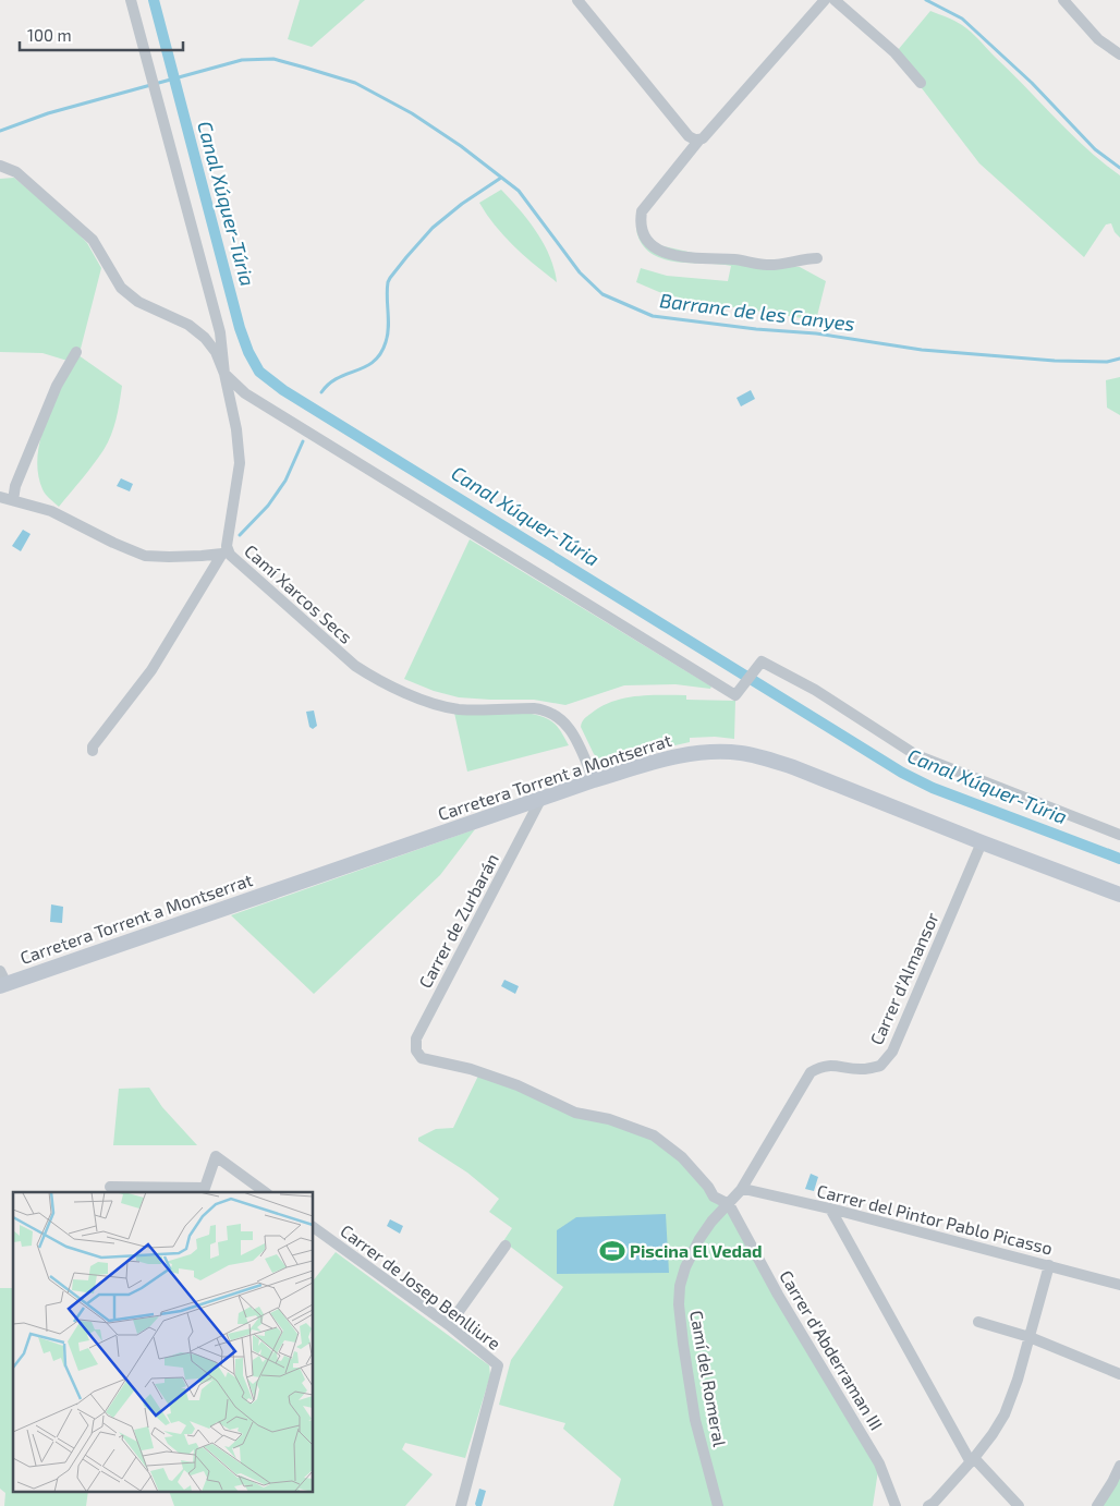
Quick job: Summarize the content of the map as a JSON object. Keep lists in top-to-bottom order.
{
  "streets": {
    "main road": ["Carretera Torrent a Montserrat"],
    "street": [
      "Camí Xarcos Secs",
      "Carrer de Zurbarán",
      "Carrer d'Almansor",
      "Carrer del Pintor Pablo Picasso",
      "Carrer de Josep Benlliure",
      "Carrer d'Abderraman III",
      "Camí del Romeral"
    ]
  },
  "crossings": [
    ["Camí Xarcos Secs", "Carretera Torrent a Montserrat"],
    ["Carretera Torrent a Montserrat", "Carrer de Zurbarán"],
    ["Carretera Torrent a Montserrat", "Carrer d'Almansor"],
    ["Carrer de Zurbarán", "Carrer d'Abderraman III"],
    ["Carrer d'Almansor", "Carrer del Pintor Pablo Picasso"],
    ["Carrer d'Almansor", "Carrer d'Abderraman III"],
    ["Carrer d'Almansor", "Camí del Romeral"],
    ["Carrer d'Abderraman III", "Camí del Romeral"]
  ],
  "water": ["Canal Xúquer-Túria", "Barranc de les Canyes"],
  "places": {
    "sports": ["Piscina El Vedad"]
  },
  "scale_bar": "100 m"
}
